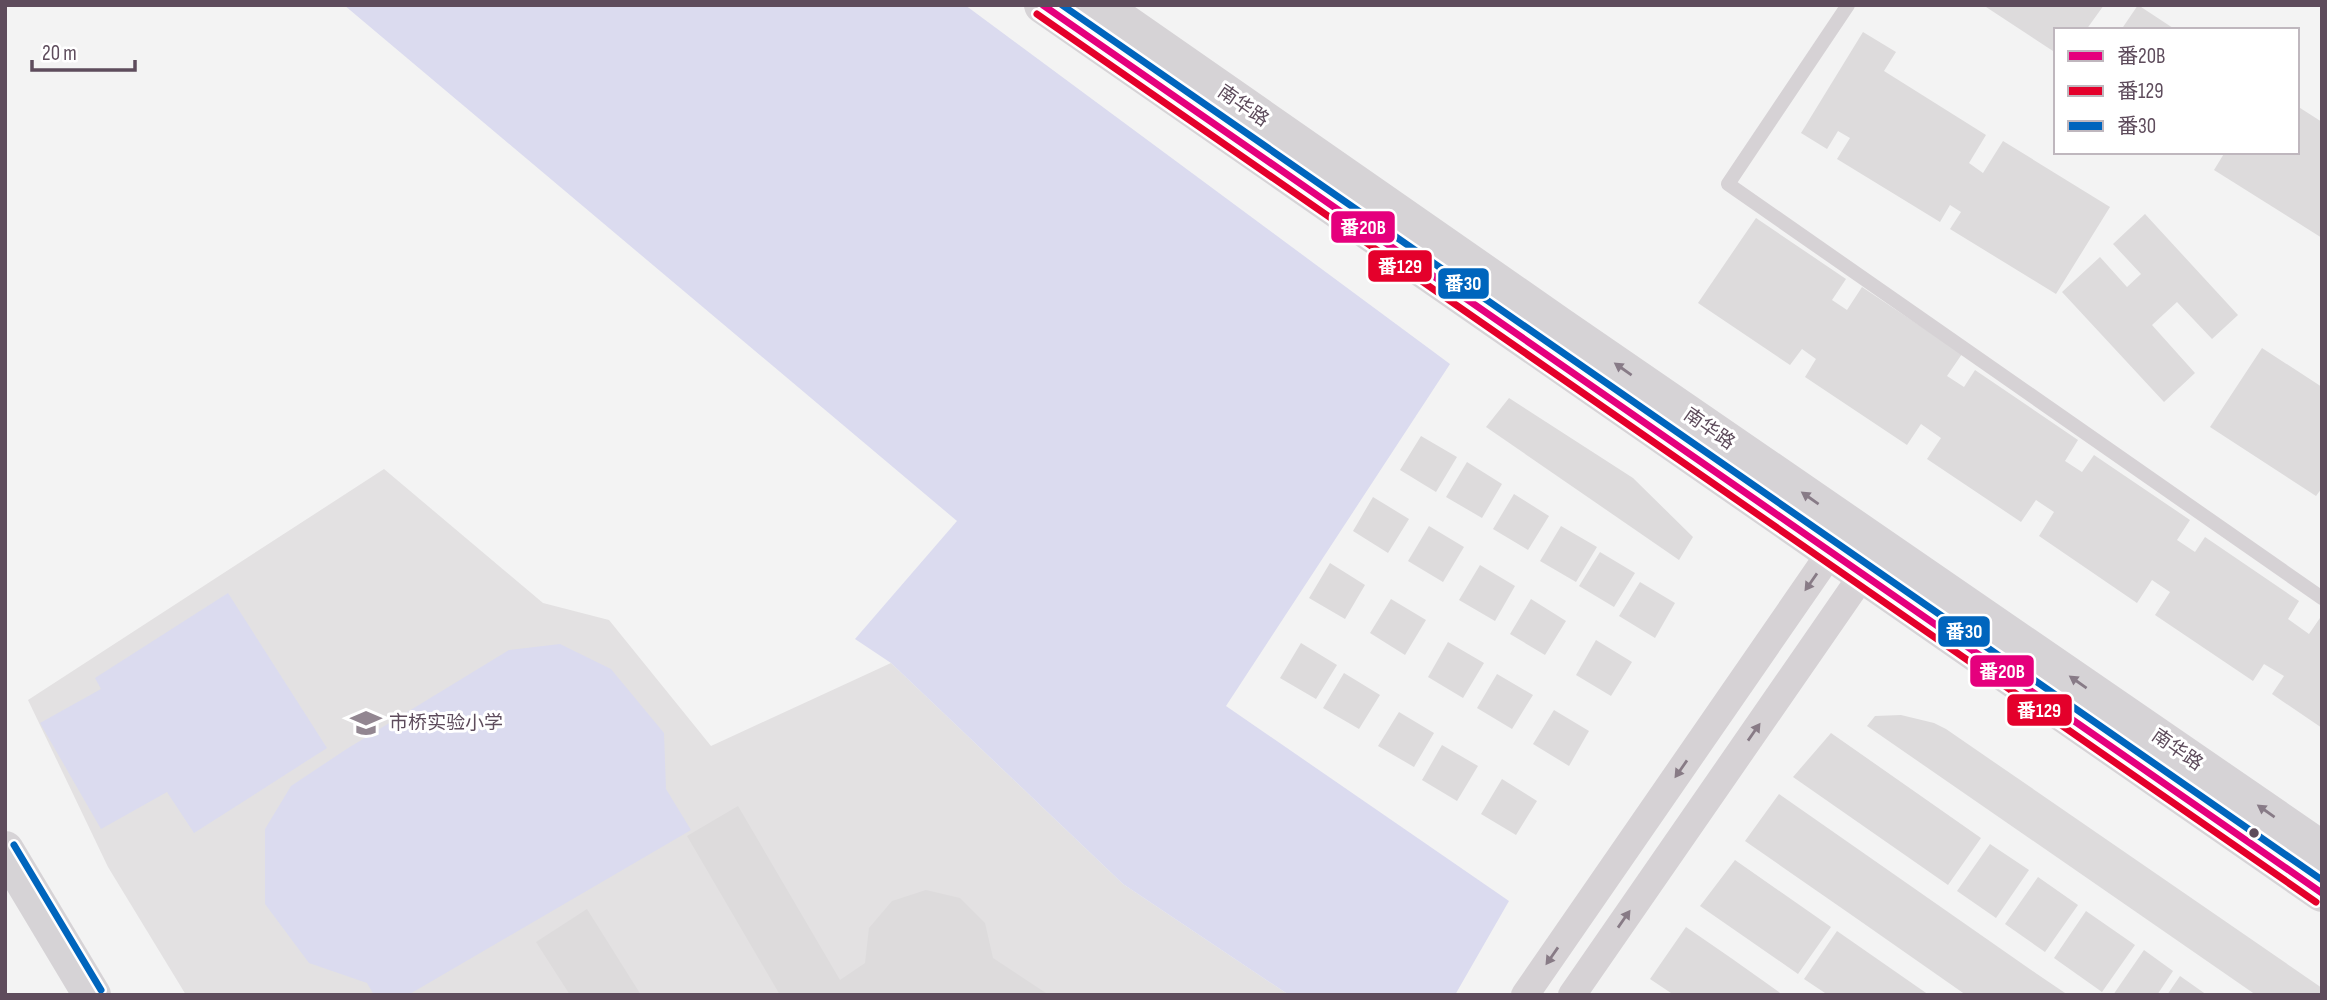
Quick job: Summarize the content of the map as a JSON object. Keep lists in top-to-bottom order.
{
  "streets": {
    "street": ["南华路"]
  },
  "places": {
    "school or university": ["市桥实验小学"]
  },
  "lines": ["transit line 番20B", "transit line 番30", "transit line 番129"],
  "legend": ["番20B", "番129", "番30"],
  "scale_bar": "20 m"
}
